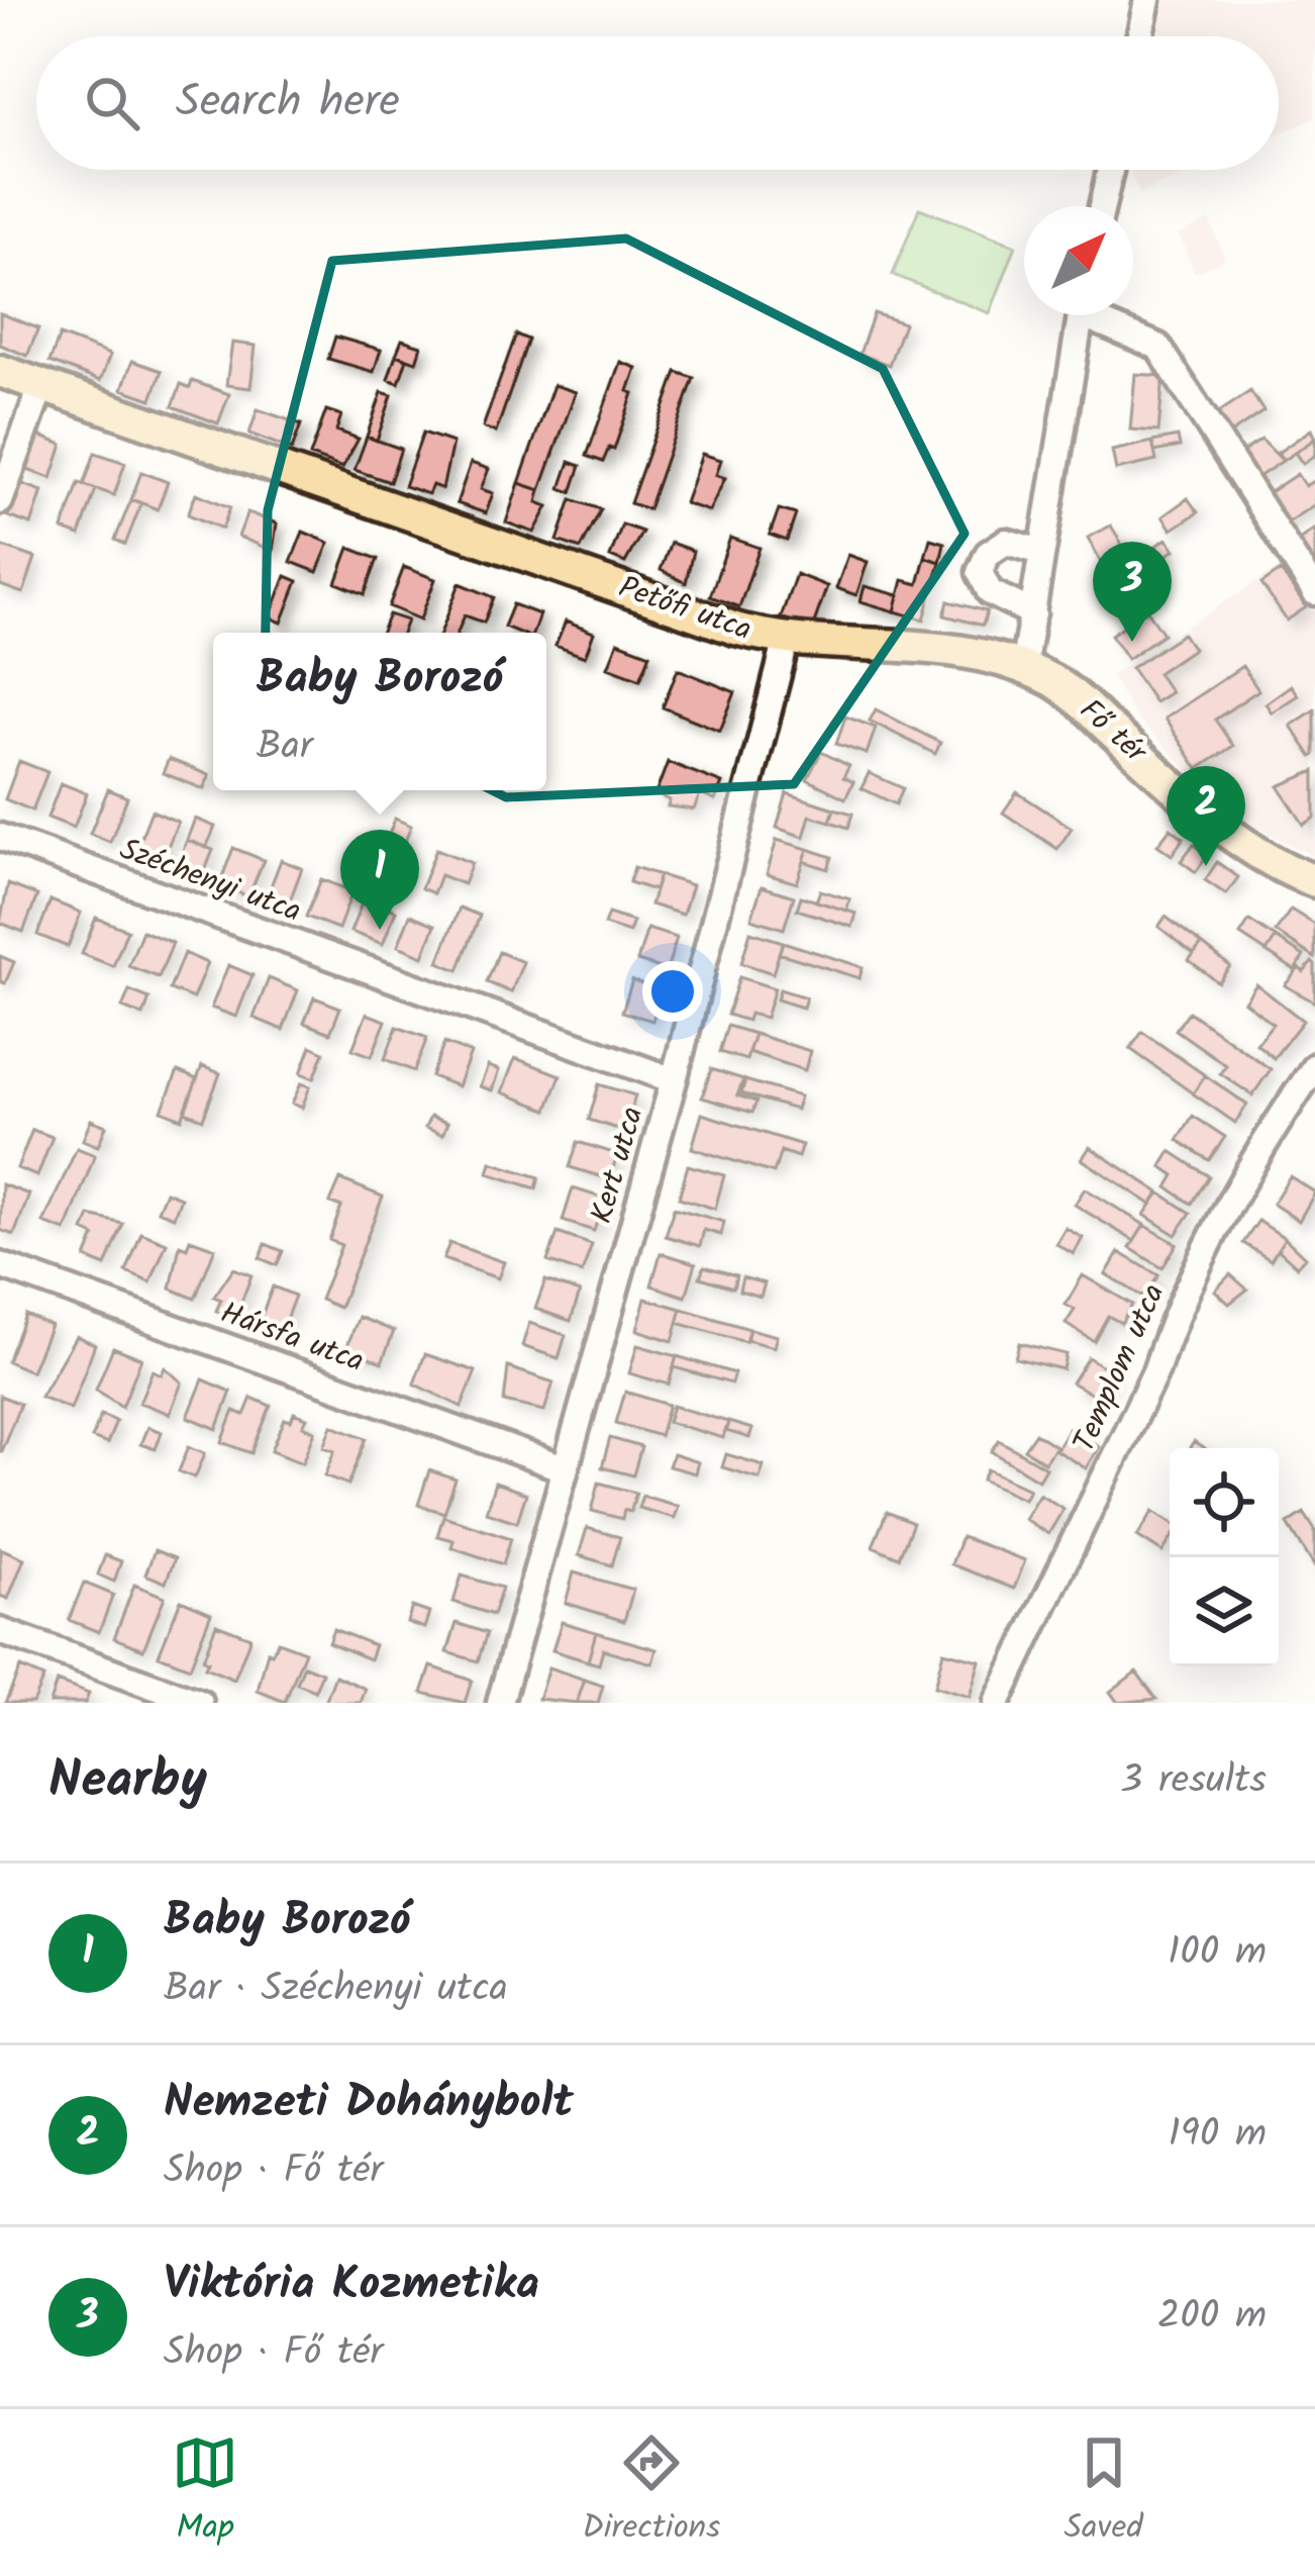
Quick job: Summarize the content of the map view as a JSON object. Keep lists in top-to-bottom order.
{
  "streets": {
    "main road": ["Petőfi utca", "Fő tér"],
    "street": [
      "Széchenyi utca",
      "Kert utca",
      "Hársfa utca",
      "Templom utca"
    ]
  },
  "crossings": [
    ["Petőfi utca", "Fő tér"],
    ["Petőfi utca", "Kert utca"],
    ["Széchenyi utca", "Kert utca"],
    ["Kert utca", "Hársfa utca"]
  ],
  "north": "top right",
  "page": {
    "search": "Search here",
    "pins": ["3", "2", "1"],
    "popup": ["Baby Borozó", "Bar"],
    "heading": ["Nearby", "3 results"],
    "list": [
      {
        "mark": "1",
        "name": "Baby Borozó",
        "note": "Bar · Széchenyi utca",
        "value": "100 m"
      },
      {
        "mark": "2",
        "name": "Nemzeti Dohánybolt",
        "note": "Shop · Fő tér",
        "value": "190 m"
      },
      {
        "mark": "3",
        "name": "Viktória Kozmetika",
        "note": "Shop · Fő tér",
        "value": "200 m"
      }
    ],
    "nav": ["Map", "Directions", "Saved"]
  }
}
